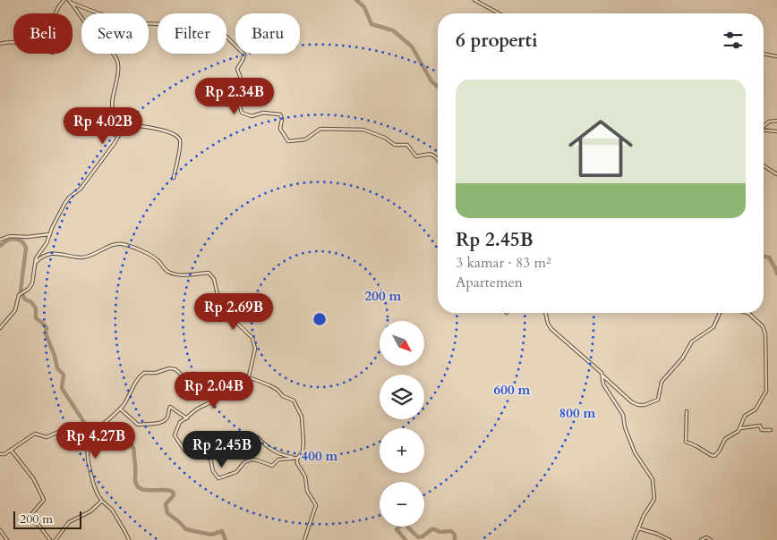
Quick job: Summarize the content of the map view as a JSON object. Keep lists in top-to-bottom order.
{
  "scale_bar": "200 m",
  "north": "bottom right",
  "page": {
    "chip": [
      "Beli",
      "Sewa",
      "Filter",
      "Baru"
    ],
    "heading": "6 properti",
    "list": [
      {
        "name": "Rp 2.45B",
        "note": "3 kamar · 83 m² · Apartemen"
      }
    ],
    "price": [
      "Rp 2.34B",
      "Rp 4.02B",
      "Rp 2.69B",
      "Rp 2.04B",
      "Rp 4.27B",
      "Rp 2.45B"
    ],
    "map_buttons": ["+", "−"],
    "scale": "200 m"
  },
  "rings": [
    "200 m",
    "600 m",
    "800 m",
    "400 m"
  ]
}
